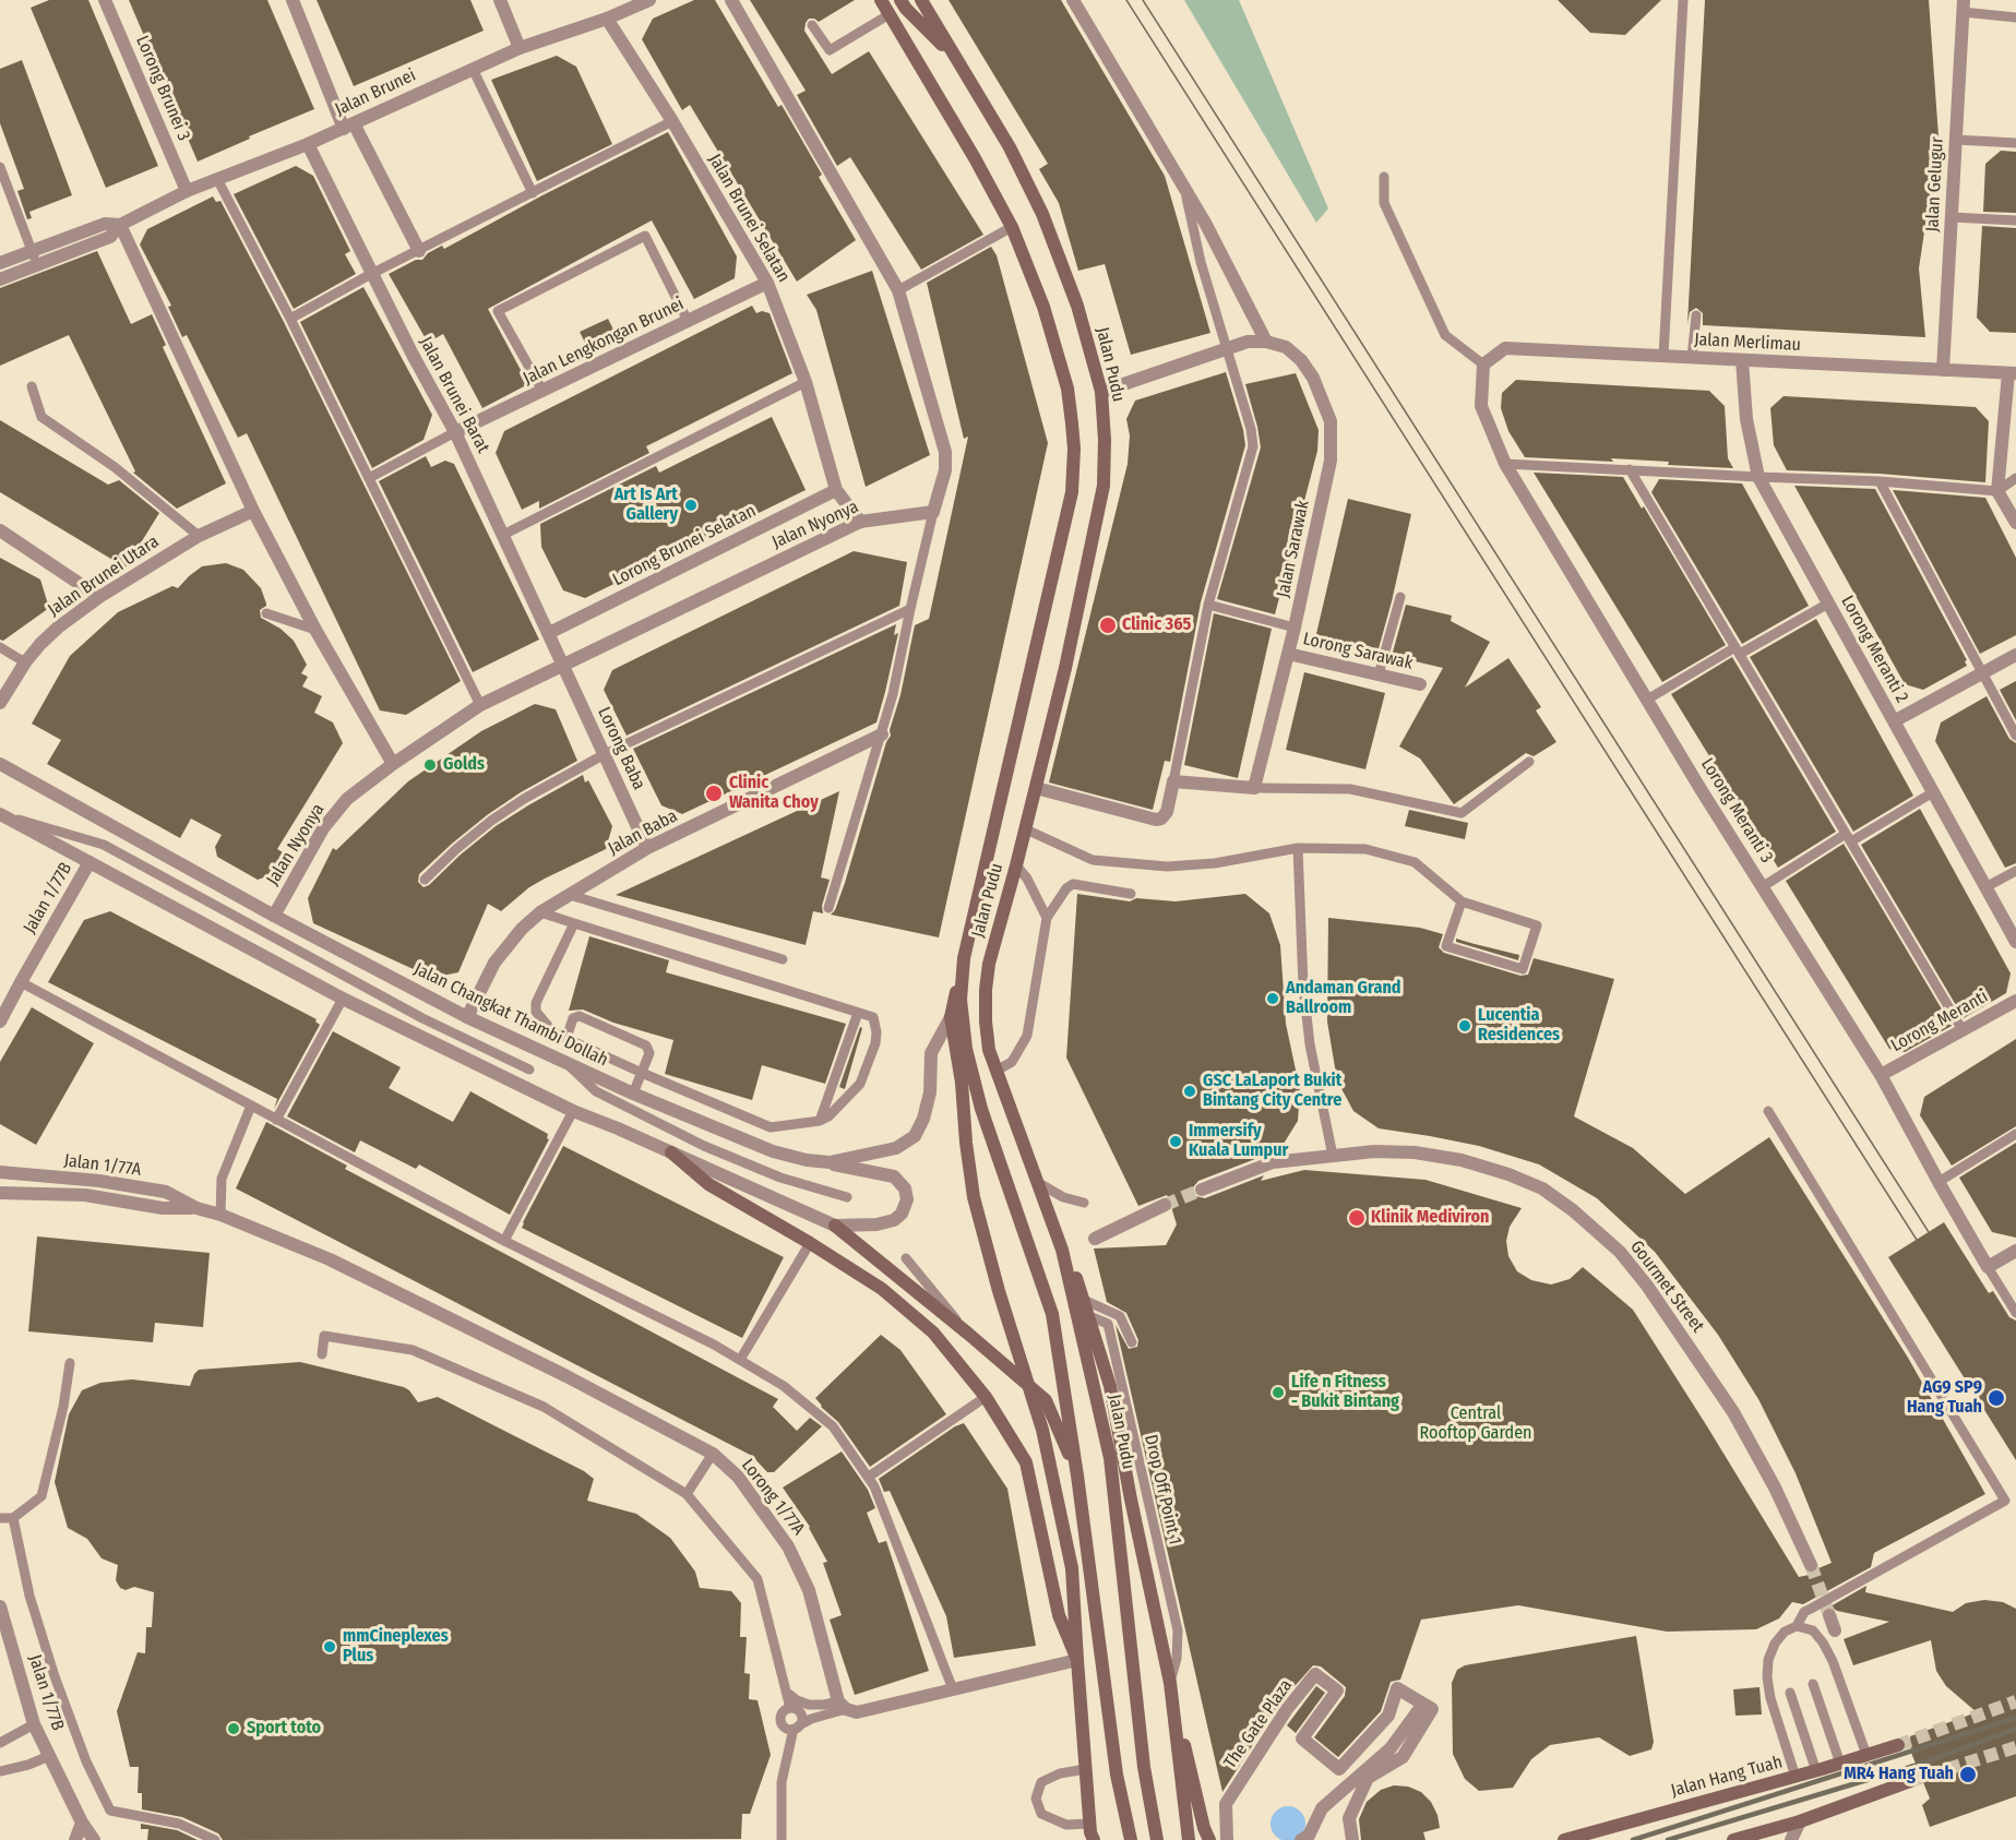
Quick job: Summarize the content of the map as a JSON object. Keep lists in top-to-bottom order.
{
  "streets": {
    "main road": ["Jalan Pudu", "Jalan Hang Tuah"],
    "street": [
      "Lorong Brunei 3",
      "Jalan Brunei",
      "Jalan Gelugur",
      "Jalan Brunei Selatan",
      "Jalan Lengkongan Brunei",
      "Jalan Merlimau",
      "Jalan Brunei Barat",
      "Jalan Nyonya",
      "Lorong Brunei Selatan",
      "Jalan Sarawak",
      "Jalan Brunei Utara",
      "Lorong Meranti 2",
      "Lorong Sarawak",
      "Lorong Baba",
      "Lorong Meranti 3",
      "Jalan Baba",
      "Jalan 1/77B",
      "Jalan Changkat Thambi Dollah",
      "Lorong Meranti",
      "Jalan 1/77A",
      "Gourmet Street",
      "Lorong 1/77A",
      "The Gate Plaza"
    ]
  },
  "crossings": [
    ["Lorong Brunei 3", "Jalan Brunei"],
    ["Jalan Brunei", "Jalan Brunei Selatan"],
    ["Jalan Brunei", "Jalan Brunei Barat"],
    ["Jalan Gelugur", "Jalan Merlimau"],
    ["Jalan Brunei Selatan", "Jalan Lengkongan Brunei"],
    ["Jalan Brunei Selatan", "Jalan Nyonya"],
    ["Jalan Brunei Selatan", "Lorong Brunei Selatan"],
    ["Jalan Lengkongan Brunei", "Jalan Brunei Barat"],
    ["Jalan Merlimau", "Lorong Meranti 2"],
    ["Jalan Merlimau", "Lorong Meranti 3"],
    ["Jalan Brunei Barat", "Jalan Nyonya"],
    ["Jalan Brunei Barat", "Lorong Brunei Selatan"],
    ["Jalan Brunei Barat", "Lorong Baba"],
    ["Jalan Nyonya", "Lorong Baba"],
    ["Jalan Nyonya", "Jalan Changkat Thambi Dollah"],
    ["Jalan Sarawak", "Lorong Sarawak"],
    ["Lorong Baba", "Jalan Baba"],
    ["Lorong Meranti 3", "Lorong Meranti"],
    ["Jalan Baba", "Jalan Changkat Thambi Dollah"],
    ["Jalan 1/77A", "Lorong 1/77A"]
  ],
  "parks": ["Central Rooftop Garden"],
  "places": [
    "Art Is Art Gallery",
    "Clinic 365",
    "Golds",
    "Clinic Wanita Choy",
    "Andaman Grand Ballroom",
    "Lucentia Residences",
    "GSC LaLaport Bukit Bintang City Centre",
    "Immersify Kuala Lumpur",
    "Klinik Mediviron",
    "Life n Fitness - Bukit Bintang",
    "AG9 SP9 Hang Tuah",
    "mmCineplexes Plus",
    "Sport toto",
    "MR4 Hang Tuah"
  ]
}
